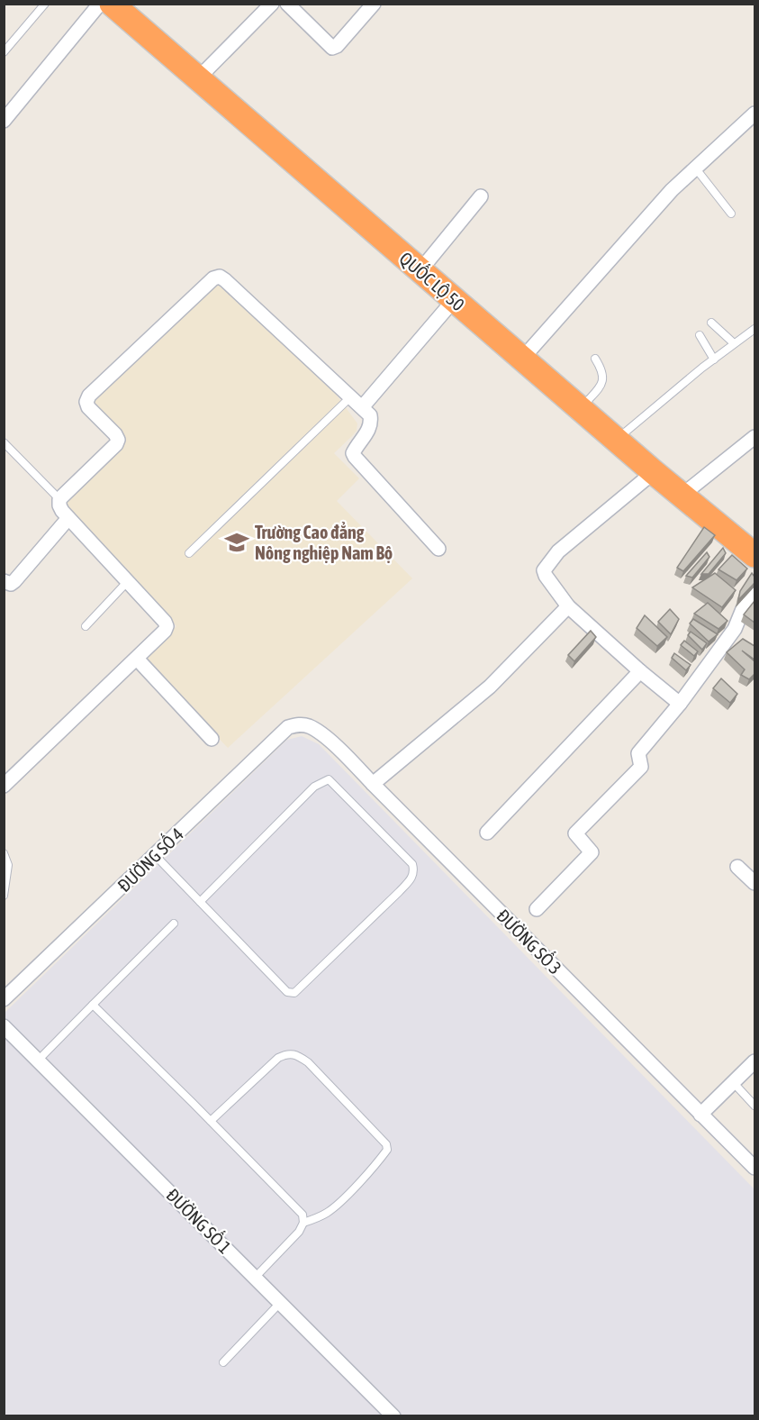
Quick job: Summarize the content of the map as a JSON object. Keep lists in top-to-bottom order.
{
  "streets": {
    "highway": ["QUỐC LỘ 50"],
    "street": ["ĐƯỜNG SỐ 4", "ĐƯỜNG SỐ 3", "ĐƯỜNG SỐ 1"]
  },
  "crossings": [
    ["ĐƯỜNG SỐ 4", "ĐƯỜNG SỐ 3"]
  ],
  "places": {
    "school or university": ["Trường Cao đẳng Nông nghiệp Nam Bộ"]
  }
}
